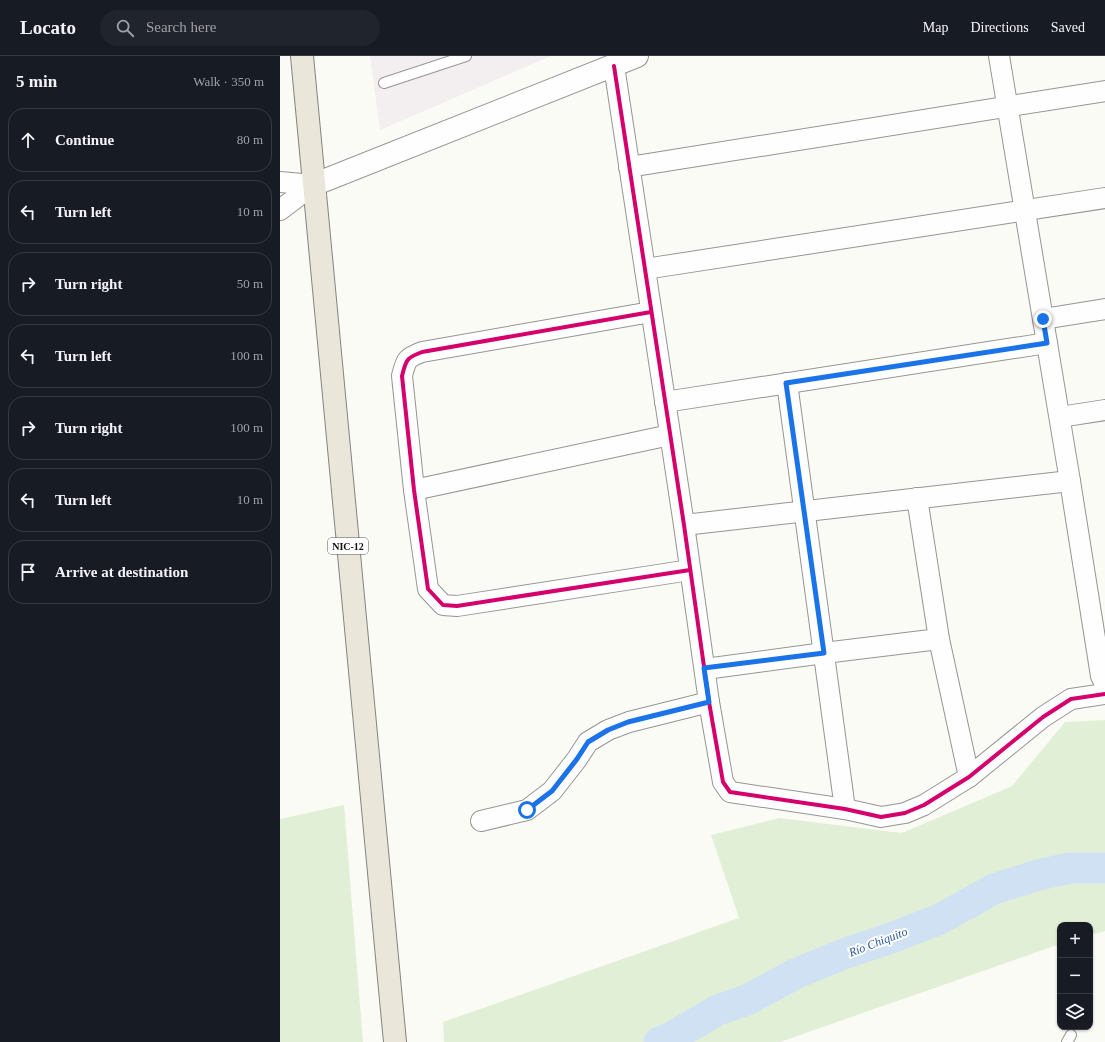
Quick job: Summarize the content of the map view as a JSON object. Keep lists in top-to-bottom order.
{
  "streets": {
    "highway": ["NIC-12"]
  },
  "water": ["Río Chiquito"],
  "page": {
    "header": "Locato",
    "search": "Search here",
    "nav": ["Map", "Directions", "Saved"],
    "heading": ["5 min", "Walk · 350 m"],
    "list": [
      ["Continue", "80 m"],
      ["Turn left", "10 m"],
      ["Turn right", "50 m"],
      ["Turn left", "100 m"],
      ["Turn right", "100 m"],
      ["Turn left", "10 m"],
      "Arrive at destination"
    ],
    "map_buttons": ["+", "−"]
  }
}
